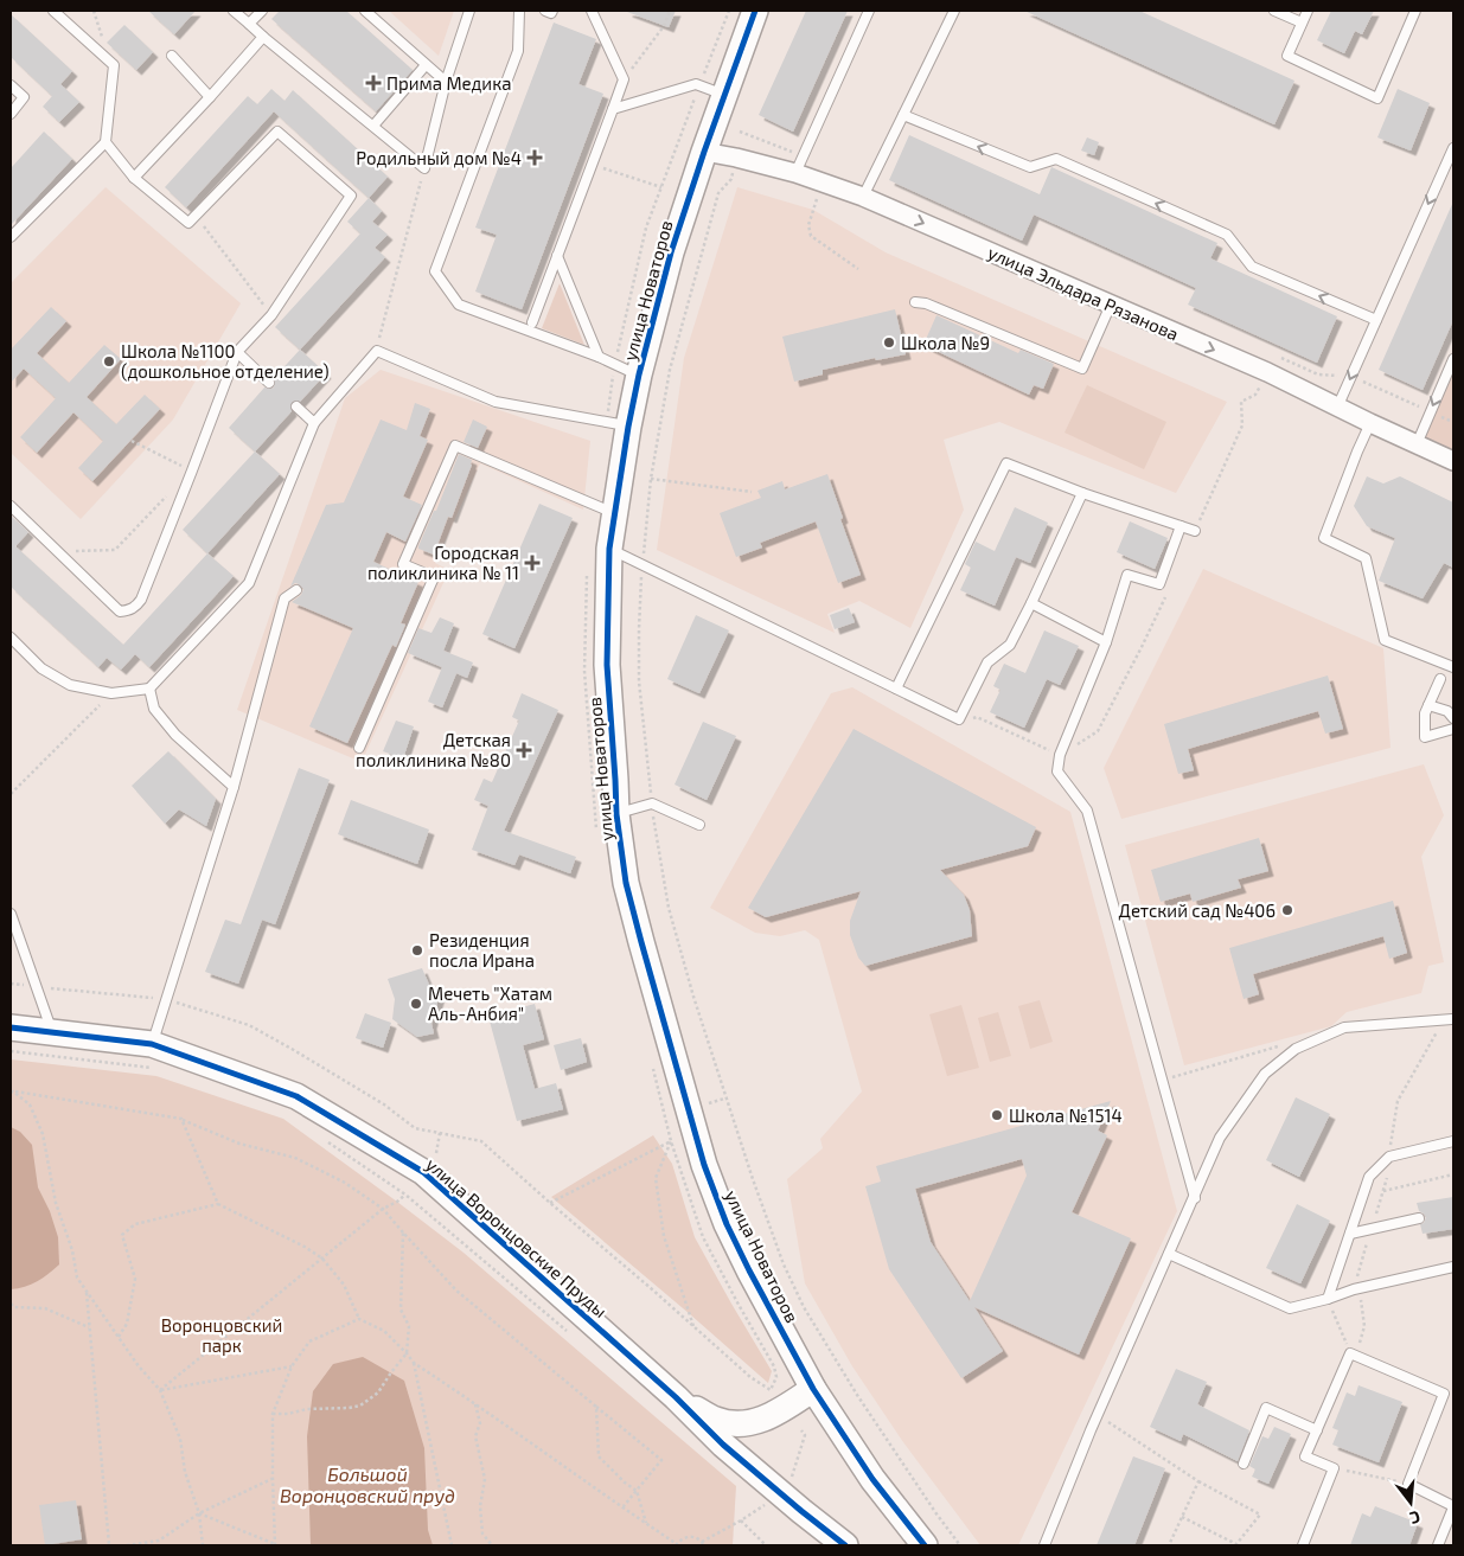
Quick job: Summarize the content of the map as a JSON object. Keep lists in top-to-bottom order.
{
  "streets": {
    "street": ["улица Новаторов", "улица Эльдара Рязанова", "улица Воронцовские Пруды"]
  },
  "crossings": [
    ["улица Новаторов", "улица Эльдара Рязанова"],
    ["улица Новаторов", "улица Воронцовские Пруды"]
  ],
  "one_way": ["улица Эльдара Рязанова"],
  "water": ["Большой Воронцовский пруд"],
  "parks": ["Воронцовский парк"],
  "places": {
    "health": [
      "Прима Медика",
      "Родильный дом №4",
      "Городская поликлиника № 11",
      "Детская поликлиника №80"
    ],
    "other": [
      "Школа №9",
      "Школа №1100 (дошкольное отделение)",
      "Детский сад №406",
      "Резиденция посла Ирана",
      "Мечеть \"Хатам Аль-Анбия\"",
      "Школа №1514"
    ]
  },
  "north": "bottom"
}
